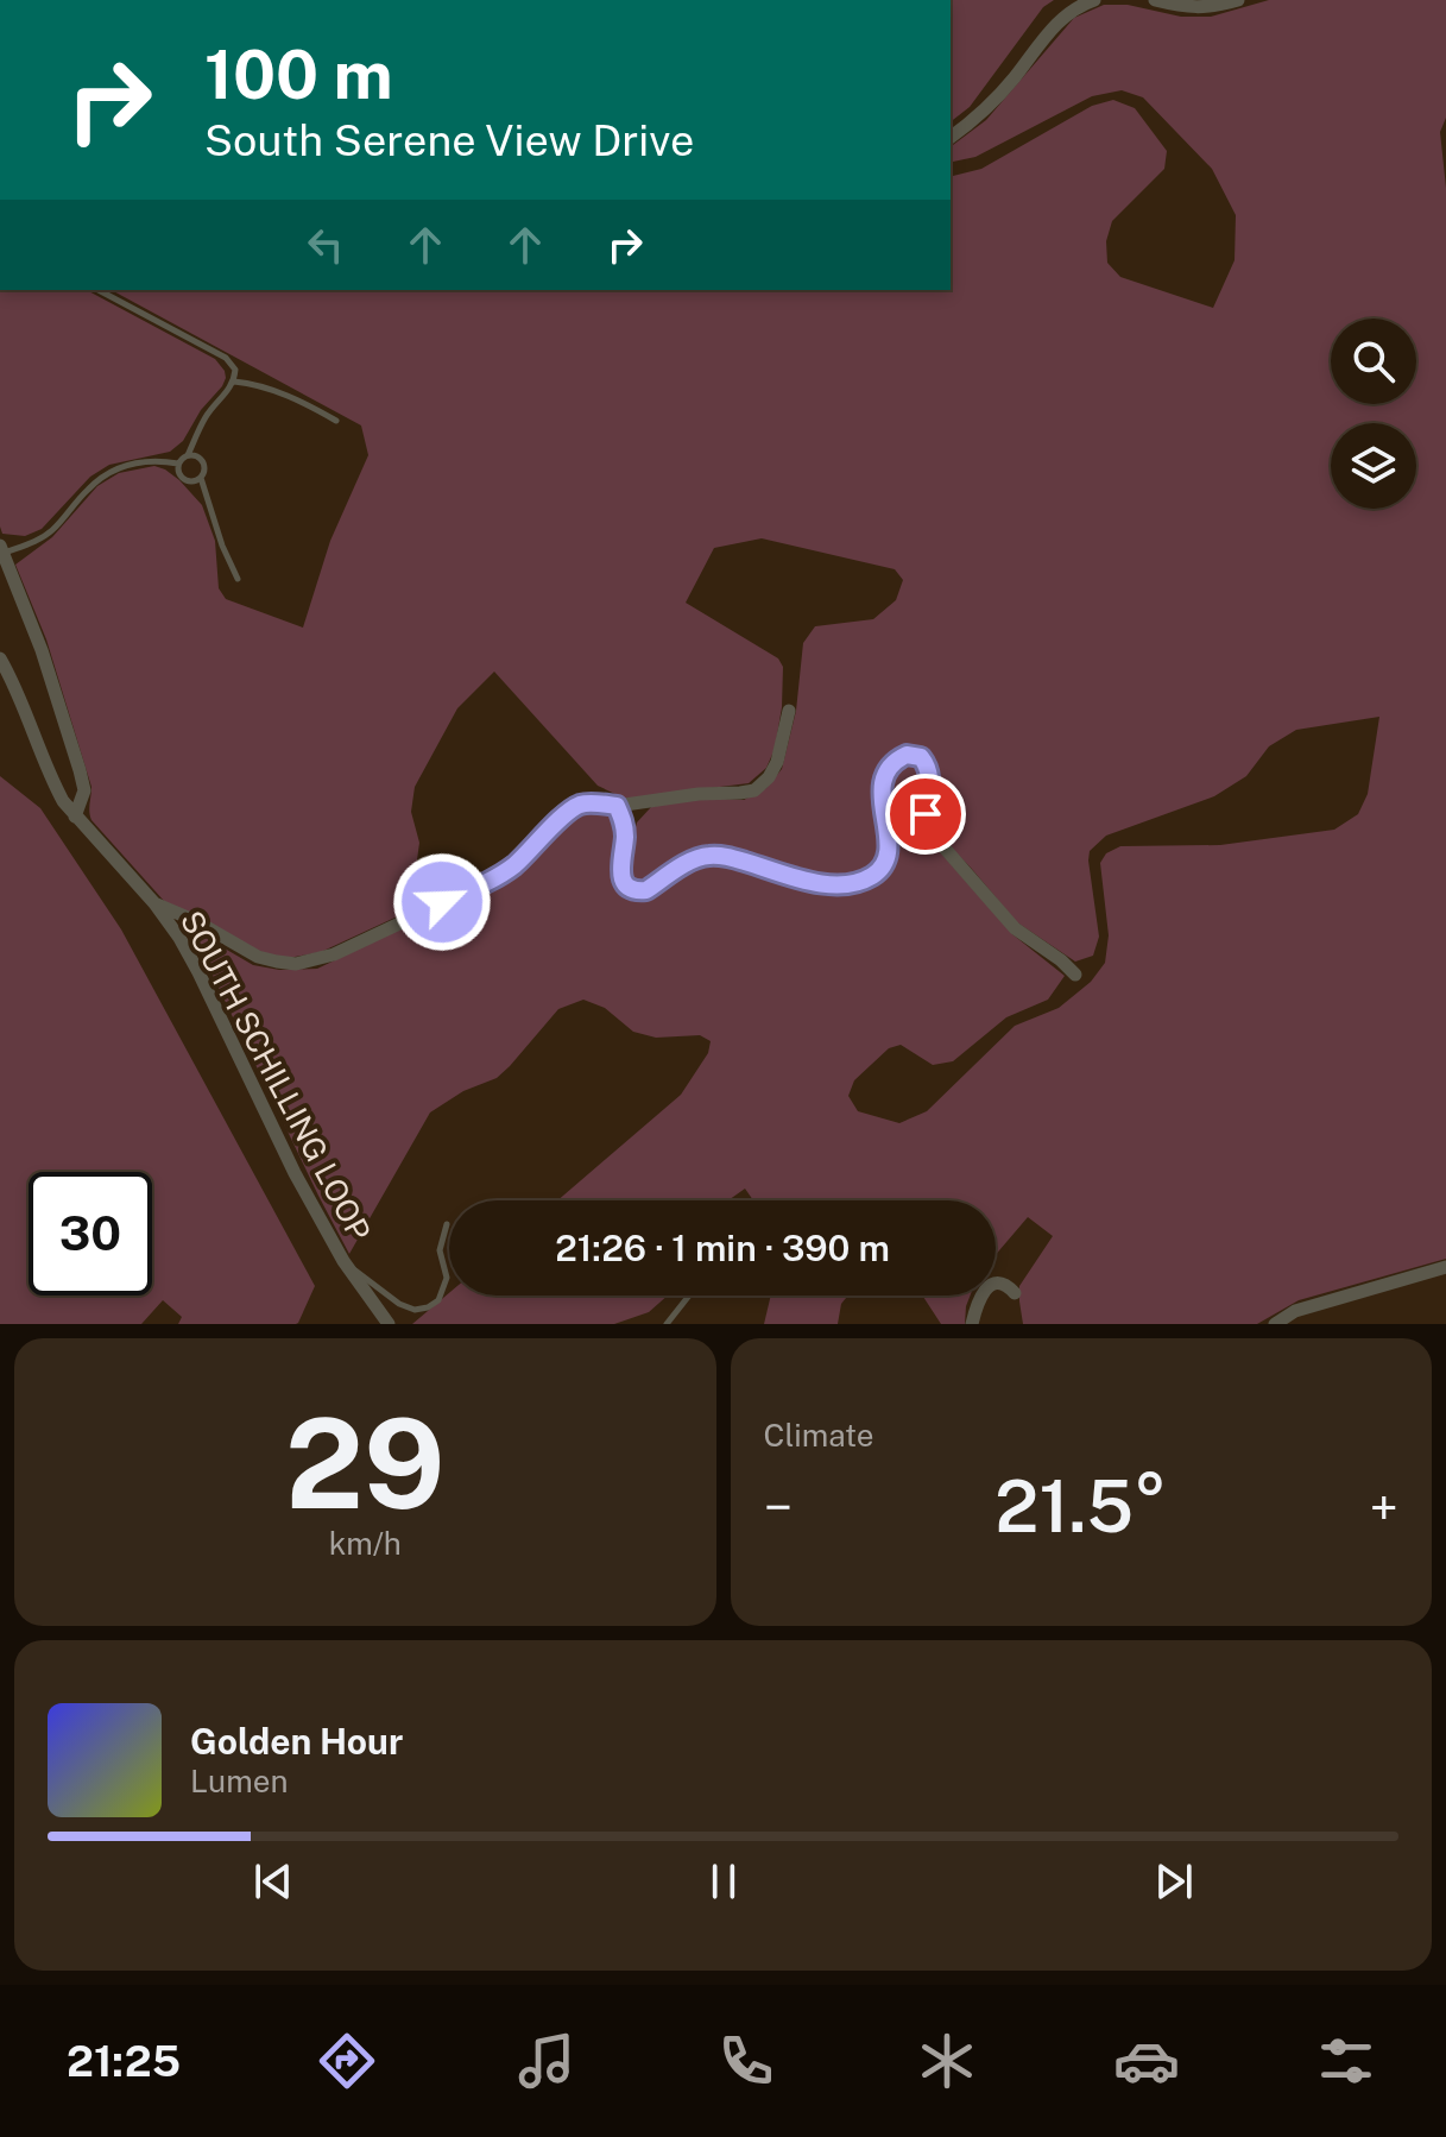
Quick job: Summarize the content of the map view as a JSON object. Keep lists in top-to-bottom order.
{
  "streets": {
    "street": ["SOUTH SCHILLING LOOP"]
  },
  "page": {
    "turn": ["100 m", "South Serene View Drive"],
    "limit": "30",
    "trip": "21:26 · 1 min · 390 m",
    "tile": [
      ["29", "km/h"],
      "Climate"
    ],
    "heat": ["−", "21.5°", "+"],
    "song": ["Golden Hour", "Lumen"],
    "tabs": "21:25"
  }
}
